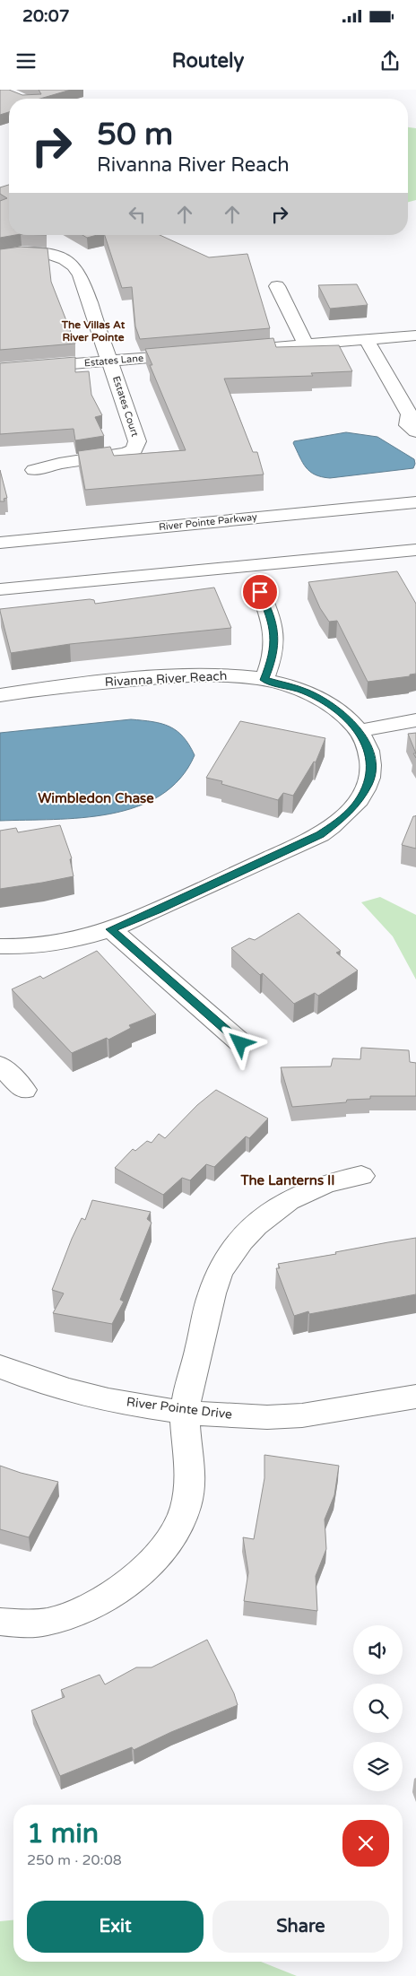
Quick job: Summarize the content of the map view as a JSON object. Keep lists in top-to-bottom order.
{
  "streets": {
    "street": [
      "Estates Lane",
      "Estates Court",
      "River Pointe Parkway",
      "Rivanna River Reach",
      "River Pointe Drive"
    ]
  },
  "crossings": [
    ["Estates Lane", "Estates Court"]
  ],
  "districts": ["The Villas At River Pointe", "Wimbledon Chase", "The Lanterns II"],
  "page": {
    "status": "20:07",
    "header": "Routely",
    "turn": ["50 m", "Rivanna River Reach"],
    "heading": ["1 min", "250 m · 20:08"],
    "buttons": ["Exit", "Share"]
  }
}
